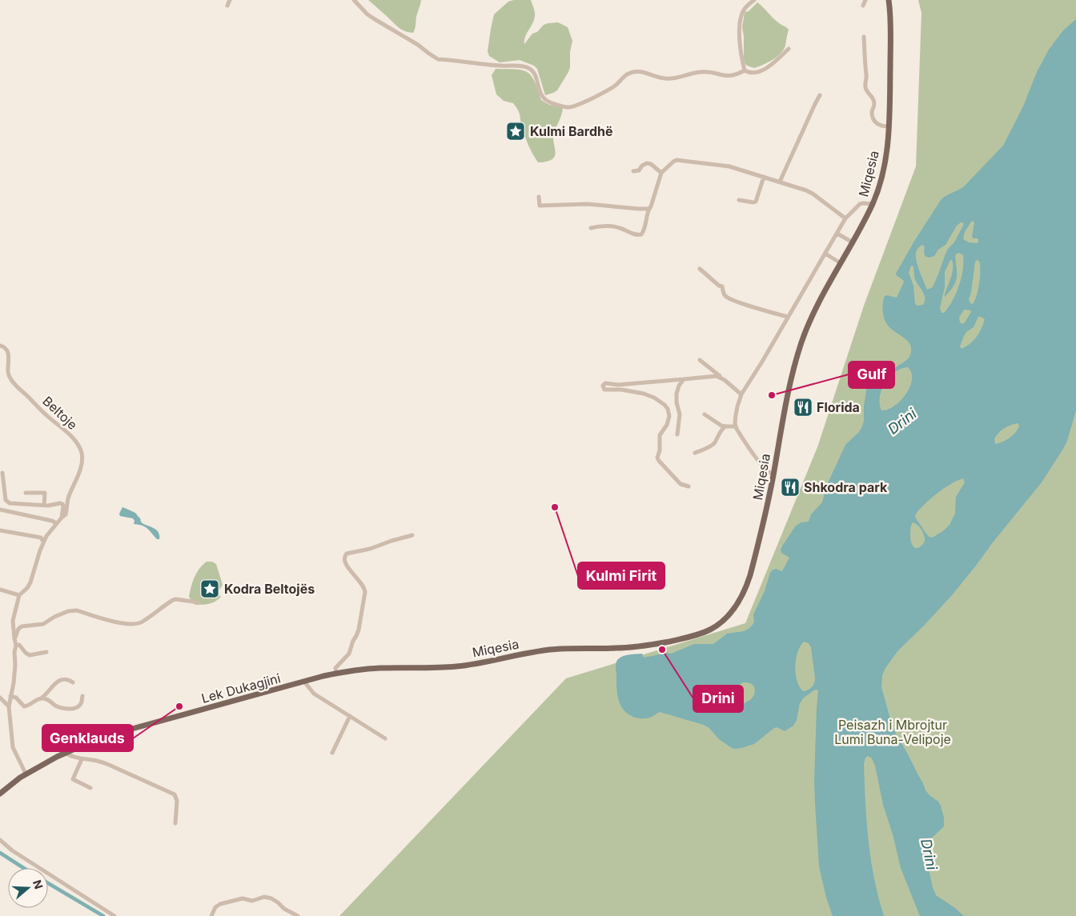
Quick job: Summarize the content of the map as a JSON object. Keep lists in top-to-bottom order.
{
  "streets": {
    "main road": ["Miqesia", "Lek Dukagjini"],
    "street": ["Beltoje"]
  },
  "crossings": [
    ["Miqesia", "Lek Dukagjini"]
  ],
  "water": ["Drini"],
  "parks": ["Peisazh i Mbrojtur Lumi Buna-Velipoje"],
  "places": {
    "place": ["Kulmi Bardhë", "Kodra Beltojës"],
    "other": [
      "Gulf",
      "Kulmi Firit",
      "Drini",
      "Genklauds"
    ],
    "restaurant": ["Florida", "Shkodra park"]
  },
  "north": "right"
}
